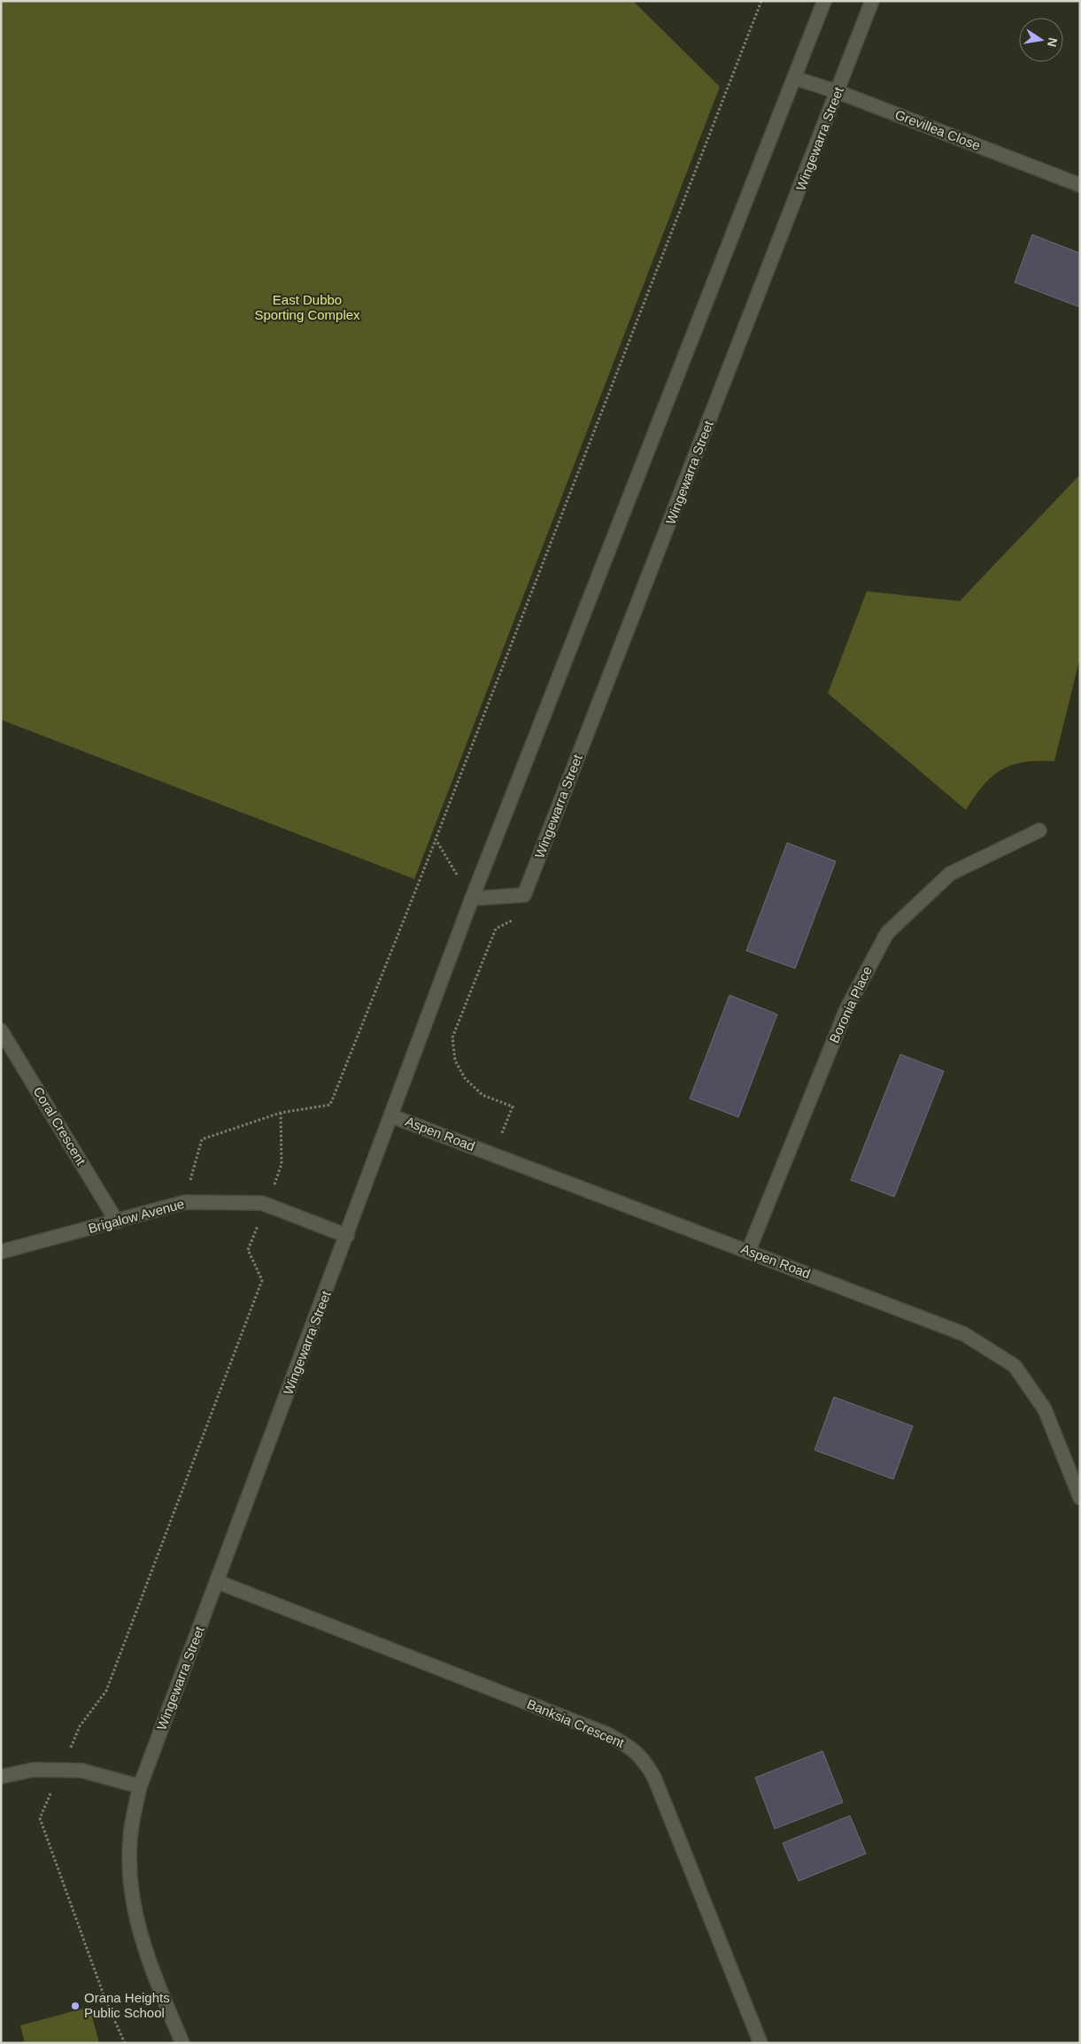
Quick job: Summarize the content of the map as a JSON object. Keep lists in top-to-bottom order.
{
  "streets": {
    "street": [
      "Grevillea Close",
      "Wingewarra Street",
      "Boronia Place",
      "Coral Crescent",
      "Aspen Road",
      "Brigalow Avenue",
      "Banksia Crescent"
    ]
  },
  "crossings": [
    ["Grevillea Close", "Wingewarra Street"],
    ["Wingewarra Street", "Aspen Road"],
    ["Wingewarra Street", "Brigalow Avenue"],
    ["Wingewarra Street", "Banksia Crescent"],
    ["Boronia Place", "Aspen Road"],
    ["Coral Crescent", "Brigalow Avenue"]
  ],
  "parks": ["East Dubbo Sporting Complex"],
  "places": ["Orana Heights Public School"],
  "north": "right"
}
